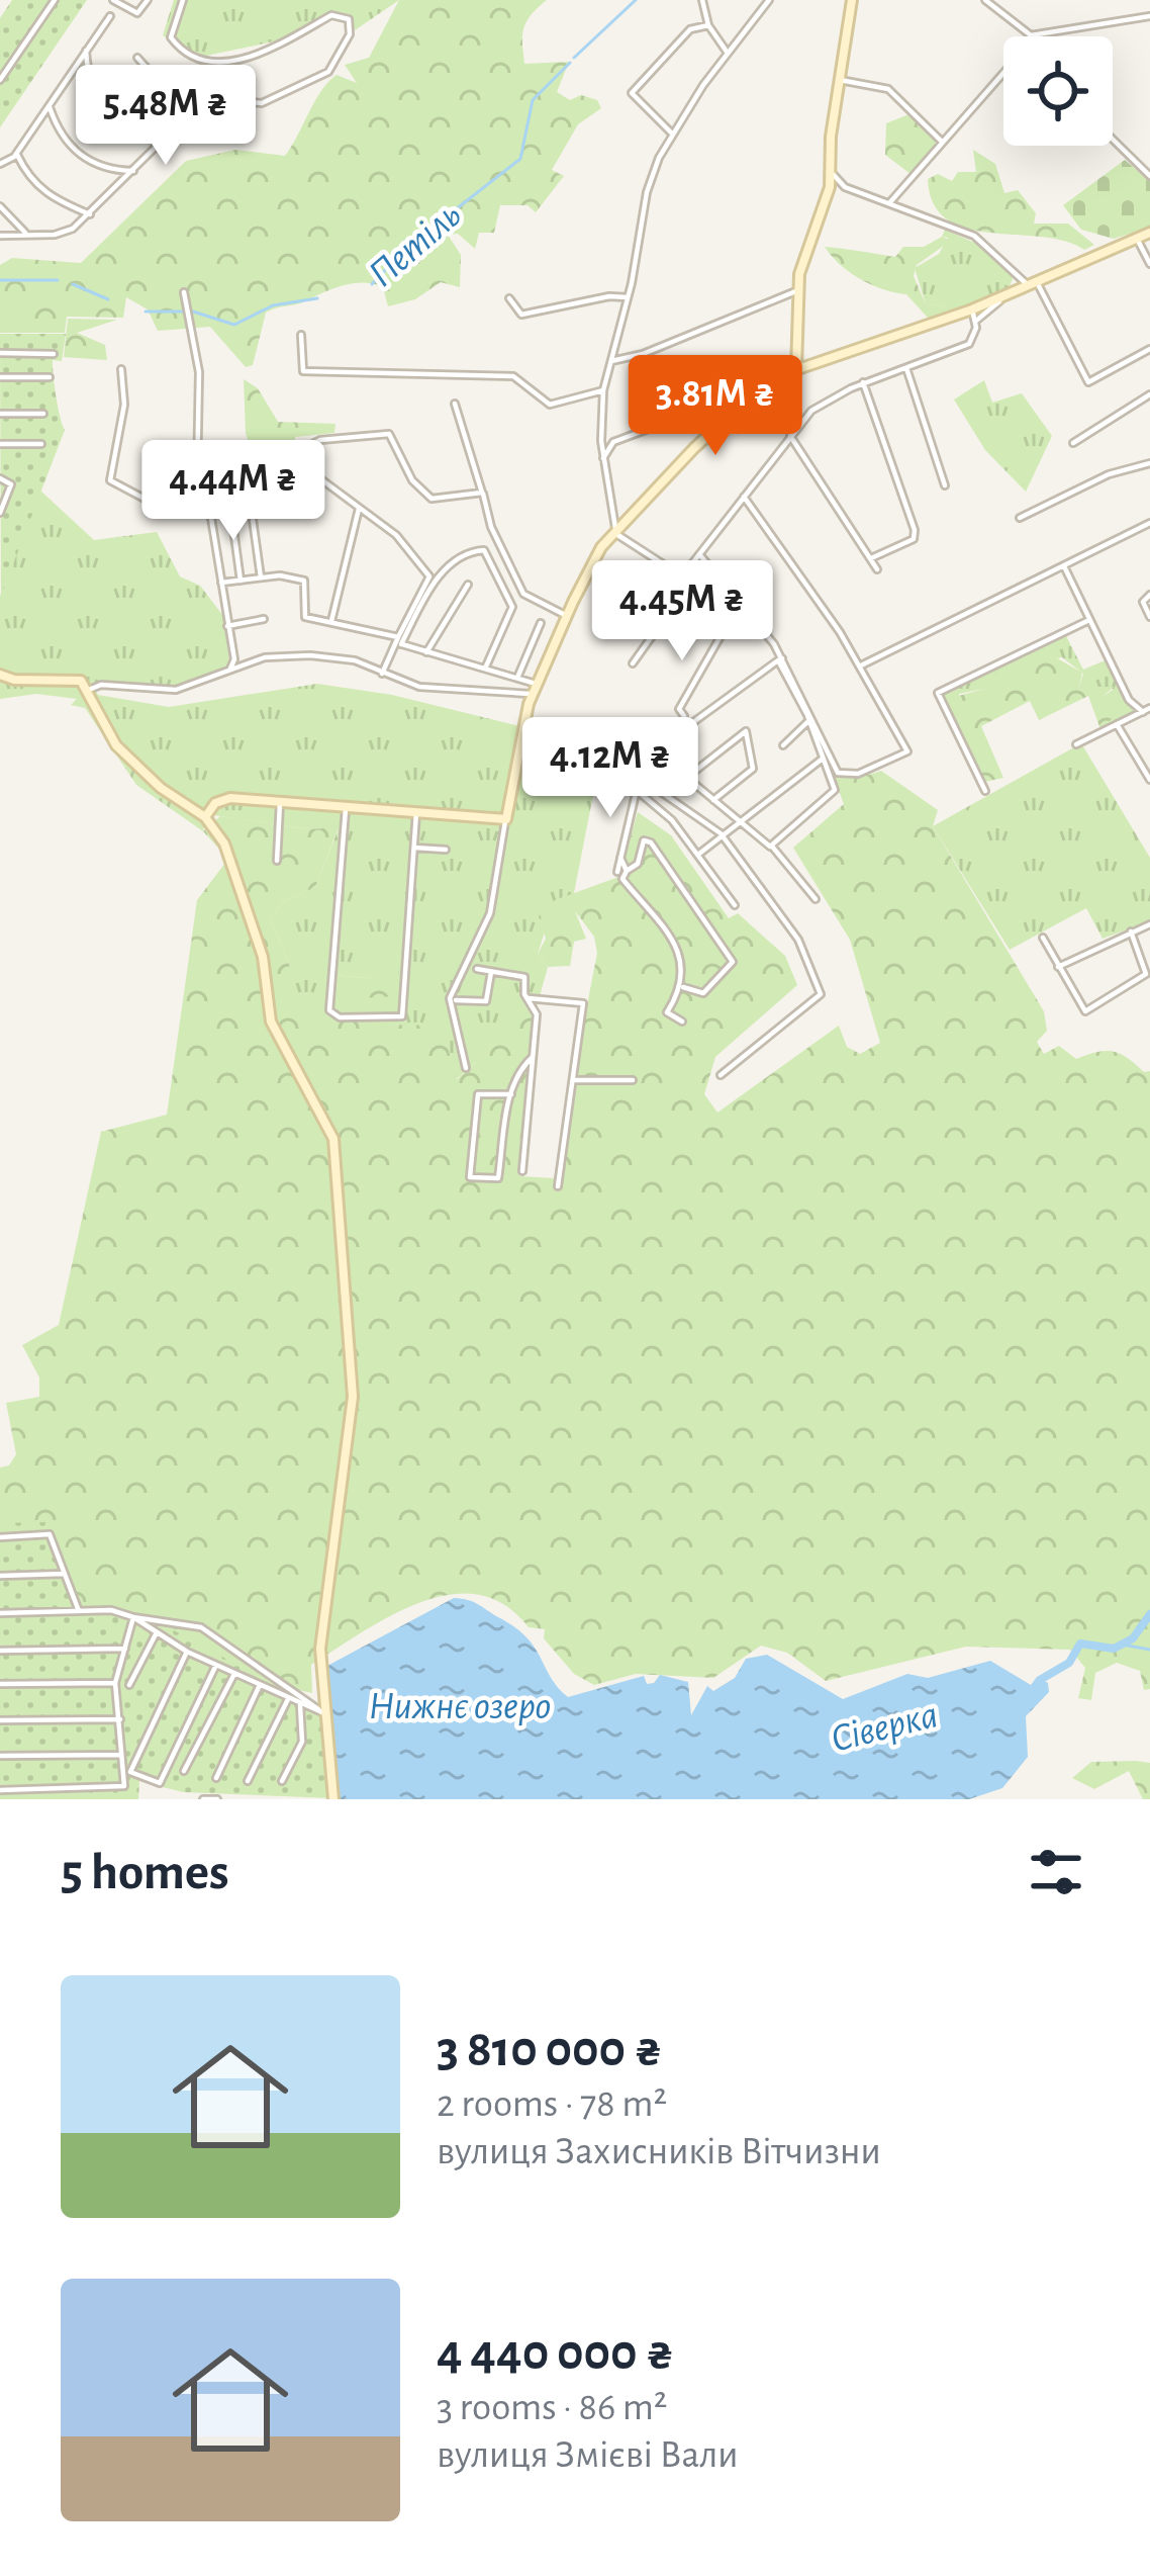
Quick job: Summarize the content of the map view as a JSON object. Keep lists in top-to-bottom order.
{
  "water": ["Петіль", "Нижнє озеро", "Сіверка"],
  "page": {
    "price": [
      "5.48M ₴",
      "3.81M ₴",
      "4.44M ₴",
      "4.45M ₴",
      "4.12M ₴"
    ],
    "heading": "5 homes",
    "list": [
      {
        "name": "3 810 000 ₴",
        "note": "2 rooms · 78 m² · вулиця Захисників Вітчизни"
      },
      {
        "name": "4 440 000 ₴",
        "note": "3 rooms · 86 m² · вулиця Змієві Вали"
      }
    ]
  }
}
